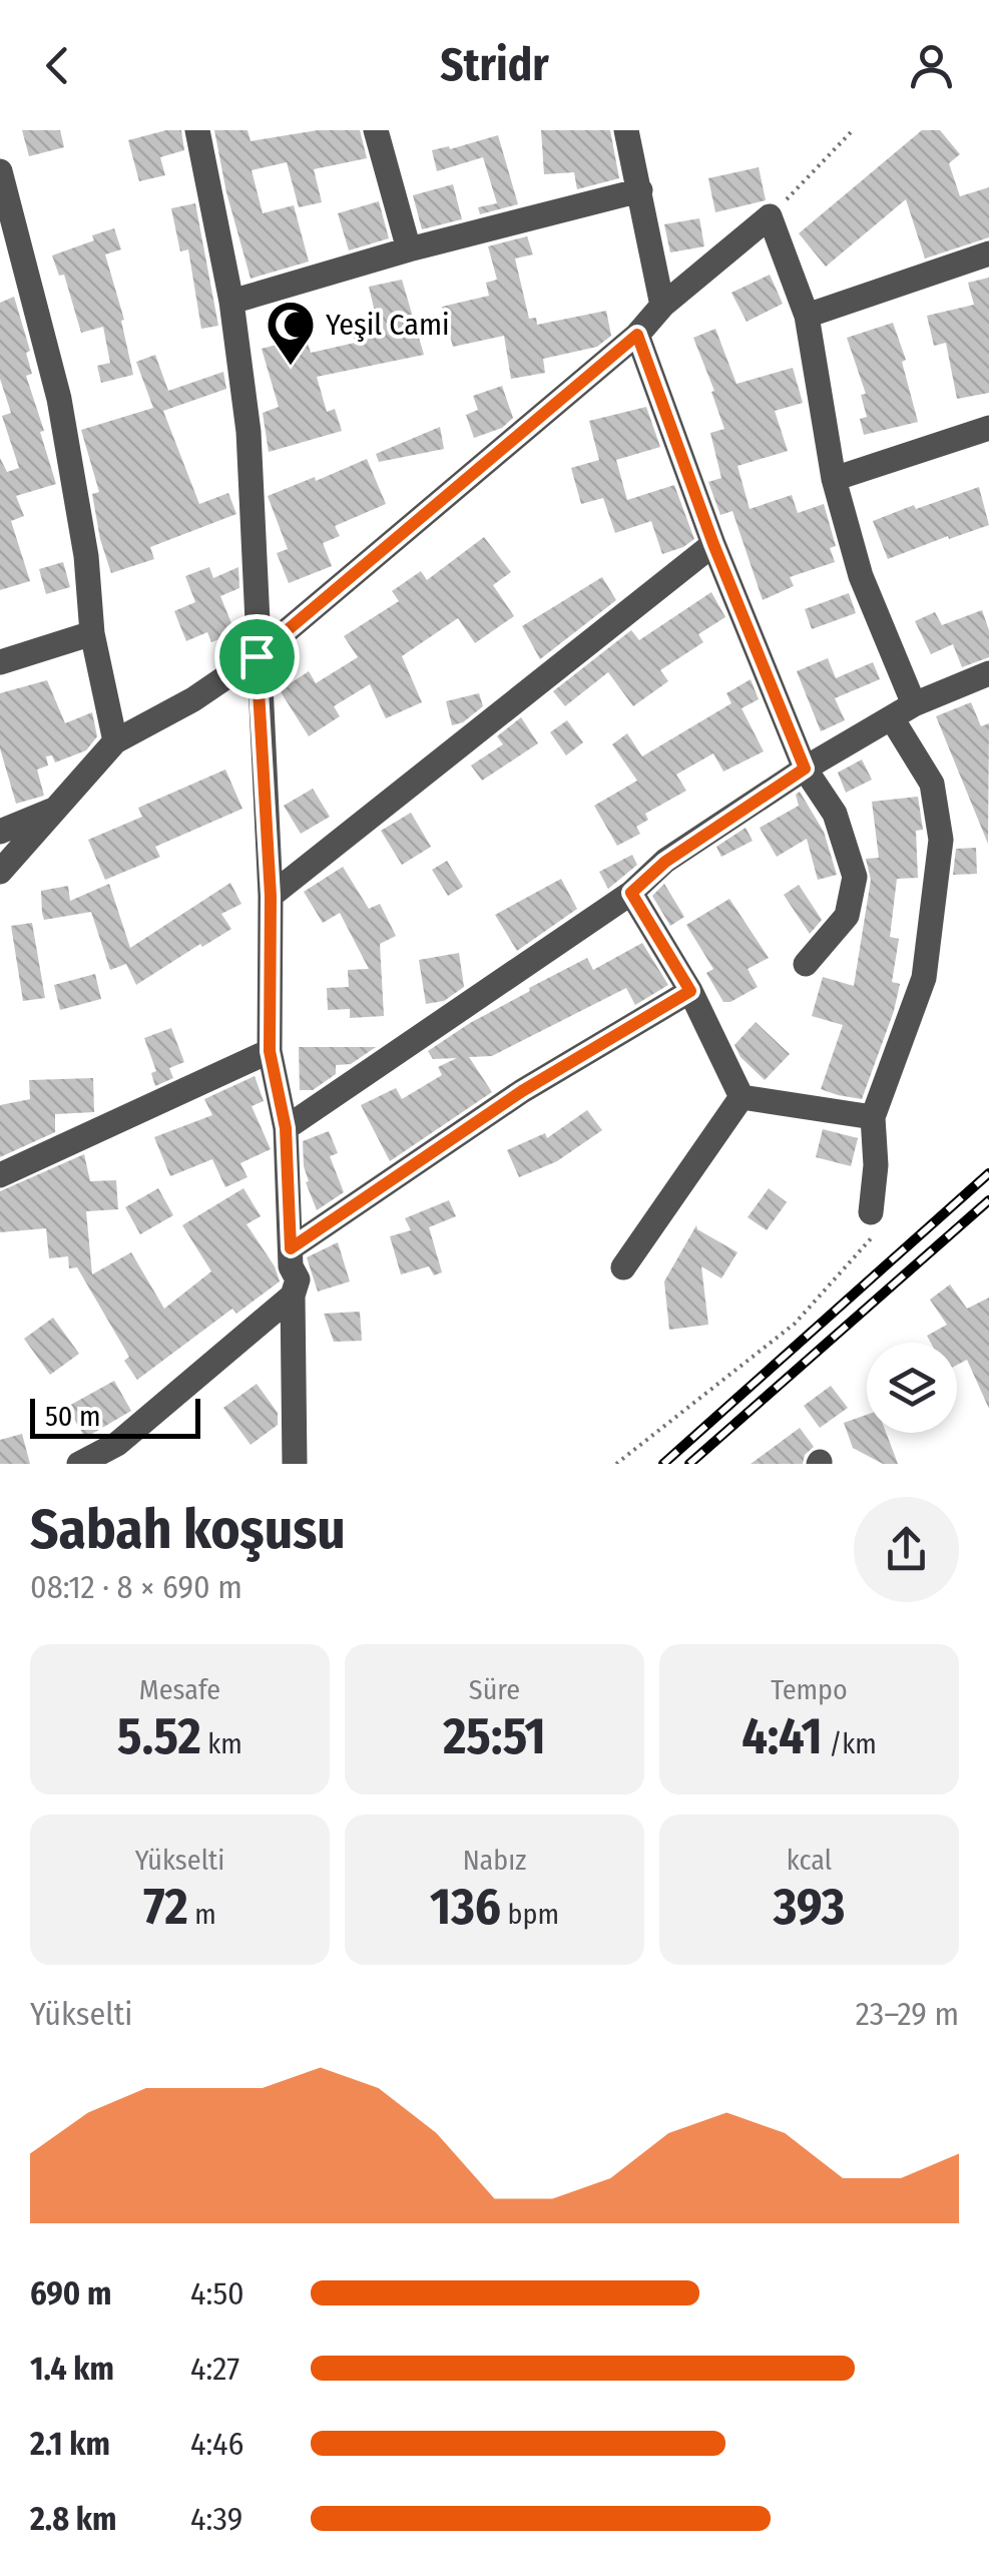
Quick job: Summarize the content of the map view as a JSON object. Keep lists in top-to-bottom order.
{
  "places": {
    "mosque": ["Yeşil Cami"]
  },
  "scale_bar": "50 m",
  "page": {
    "header": "Stridr",
    "scale": "50 m",
    "heading": ["Sabah koşusu", "08:12 · 8 × 690 m"],
    "stats": [
      ["Mesafe", "5.52 km"],
      ["Süre", "25:51"],
      ["Tempo", "4:41 /km"],
      ["Yükselti", "72 m"],
      ["Nabız", "136 bpm"],
      ["kcal", "393"]
    ],
    "chart": ["Yükselti", "23–29 m"],
    "list": [
      {
        "name": "690 m",
        "note": "4:50"
      },
      {
        "name": "1.4 km",
        "note": "4:27"
      },
      {
        "name": "2.1 km",
        "note": "4:46"
      },
      {
        "name": "2.8 km",
        "note": "4:39"
      }
    ]
  }
}
